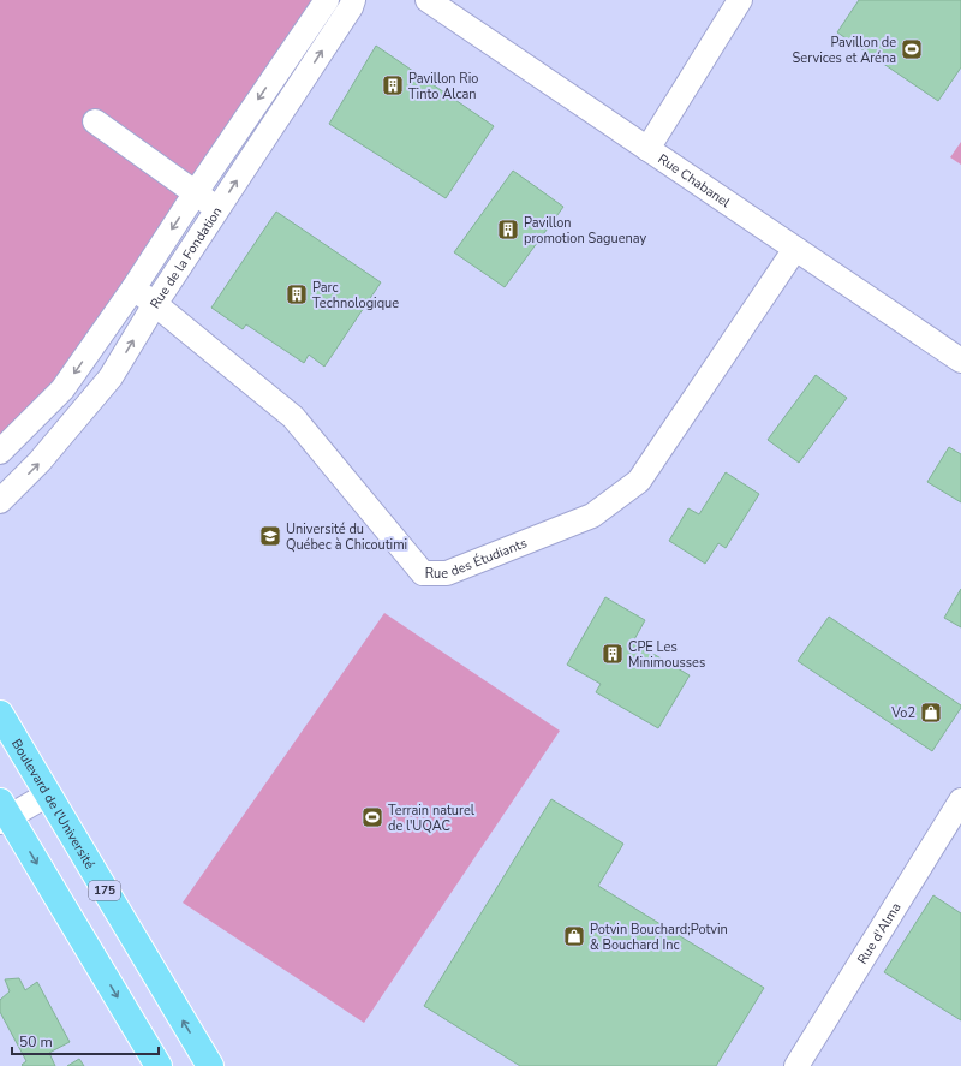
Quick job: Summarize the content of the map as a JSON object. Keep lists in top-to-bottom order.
{
  "streets": {
    "main road": ["Boulevard de l'Université", "175"],
    "street": [
      "Rue Chabanel",
      "Rue de la Fondation",
      "Rue des Étudiants",
      "Rue d'Alma"
    ]
  },
  "crossings": [
    ["Rue Chabanel", "Rue des Étudiants"],
    ["Rue de la Fondation", "Rue des Étudiants"]
  ],
  "places": {
    "sports": ["Pavillon de Services et Aréna", "Terrain naturel de l'UQAC"],
    "building": [
      "Pavillon Rio Tinto Alcan",
      "Pavillon promotion Saguenay",
      "Parc Technologique",
      "CPE Les Minimousses"
    ],
    "school or university": ["Université du Québec à Chicoutimi"],
    "shop": ["Vo2", "Potvin Bouchard;Potvin & Bouchard Inc"]
  },
  "scale_bar": "50 m"
}
